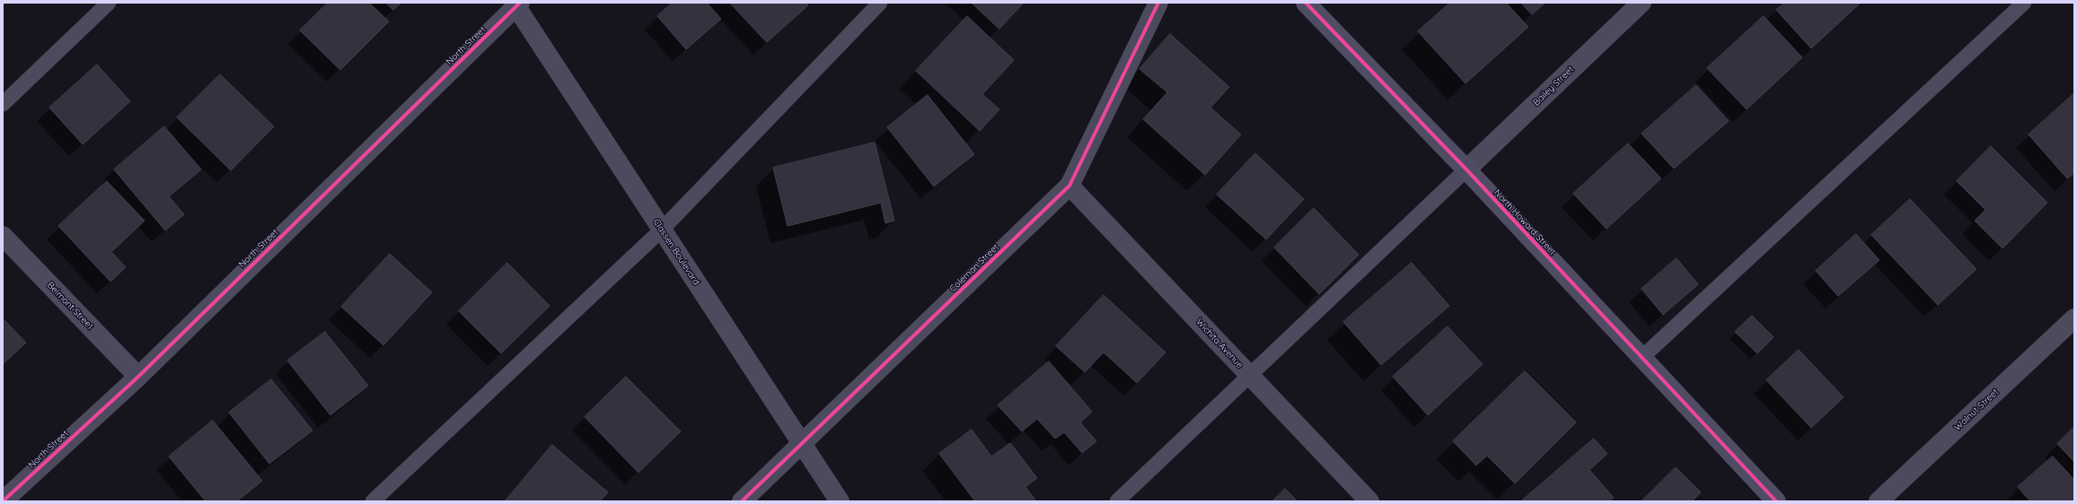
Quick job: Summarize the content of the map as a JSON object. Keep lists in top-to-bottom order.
{
  "streets": {
    "street": [
      "North Street",
      "Bailey Street",
      "North Howard Street",
      "Classen Boulevard",
      "Coleman Street",
      "Belmont Street",
      "Wichita Avenue",
      "Walnut Street"
    ]
  },
  "crossings": [
    ["North Street", "Classen Boulevard"],
    ["North Street", "Belmont Street"],
    ["Bailey Street", "North Howard Street"],
    ["Classen Boulevard", "Coleman Street"],
    ["Coleman Street", "Wichita Avenue"]
  ]
}
